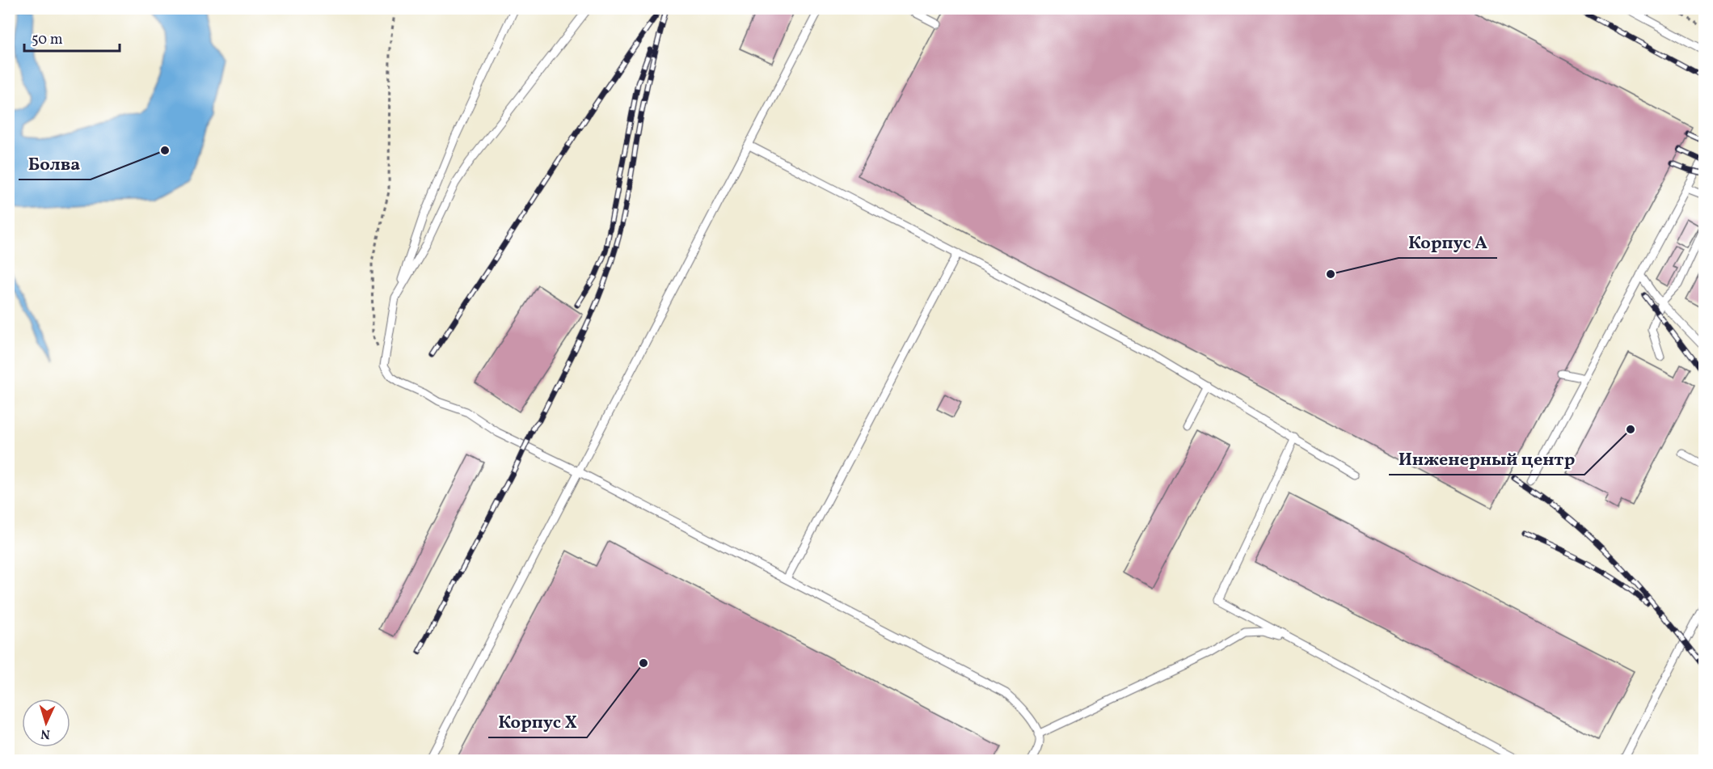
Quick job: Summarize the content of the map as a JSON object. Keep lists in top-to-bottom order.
{
  "places": [
    "Болва",
    "Корпус А",
    "Инженерный центр",
    "Корпус Х"
  ],
  "scale_bar": "50 m",
  "north": "bottom"
}
